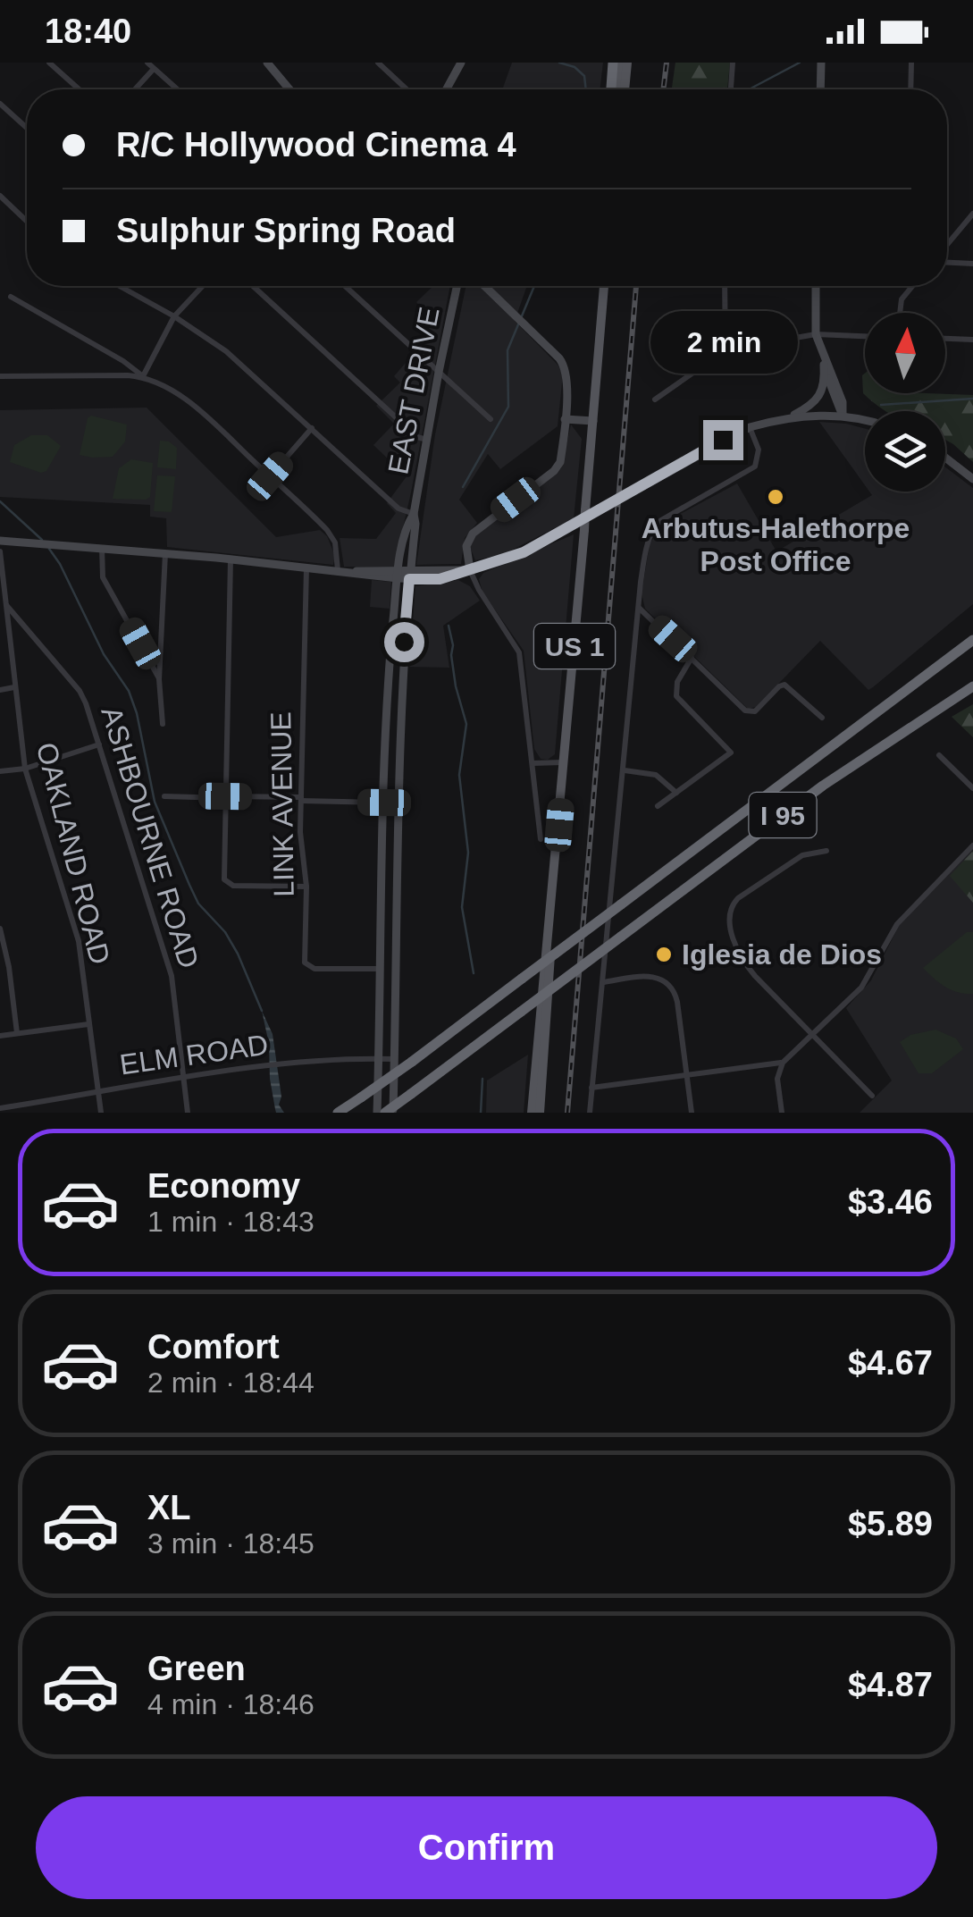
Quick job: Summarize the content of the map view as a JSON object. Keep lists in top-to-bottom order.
{
  "streets": {
    "highway": ["I 95"],
    "main road": ["US 1"],
    "street": [
      "EAST DRIVE",
      "LINK AVENUE",
      "ASHBOURNE ROAD",
      "OAKLAND ROAD",
      "ELM ROAD"
    ]
  },
  "crossings": [
    ["EAST DRIVE", "LINK AVENUE"],
    ["EAST DRIVE", "ELM ROAD"],
    ["ASHBOURNE ROAD", "OAKLAND ROAD"],
    ["ASHBOURNE ROAD", "ELM ROAD"],
    ["OAKLAND ROAD", "ELM ROAD"]
  ],
  "places": ["Arbutus-Halethorpe Post Office", "Iglesia de Dios"],
  "north": "top",
  "page": {
    "status": "18:40",
    "banner": ["R/C Hollywood Cinema 4", "Sulphur Spring Road"],
    "bubble": "2 min",
    "list": [
      {
        "name": "Economy",
        "note": "1 min · 18:43",
        "value": "$3.46"
      },
      {
        "name": "Comfort",
        "note": "2 min · 18:44",
        "value": "$4.67"
      },
      {
        "name": "XL",
        "note": "3 min · 18:45",
        "value": "$5.89"
      },
      {
        "name": "Green",
        "note": "4 min · 18:46",
        "value": "$4.87"
      }
    ],
    "buttons": "Confirm"
  }
}
